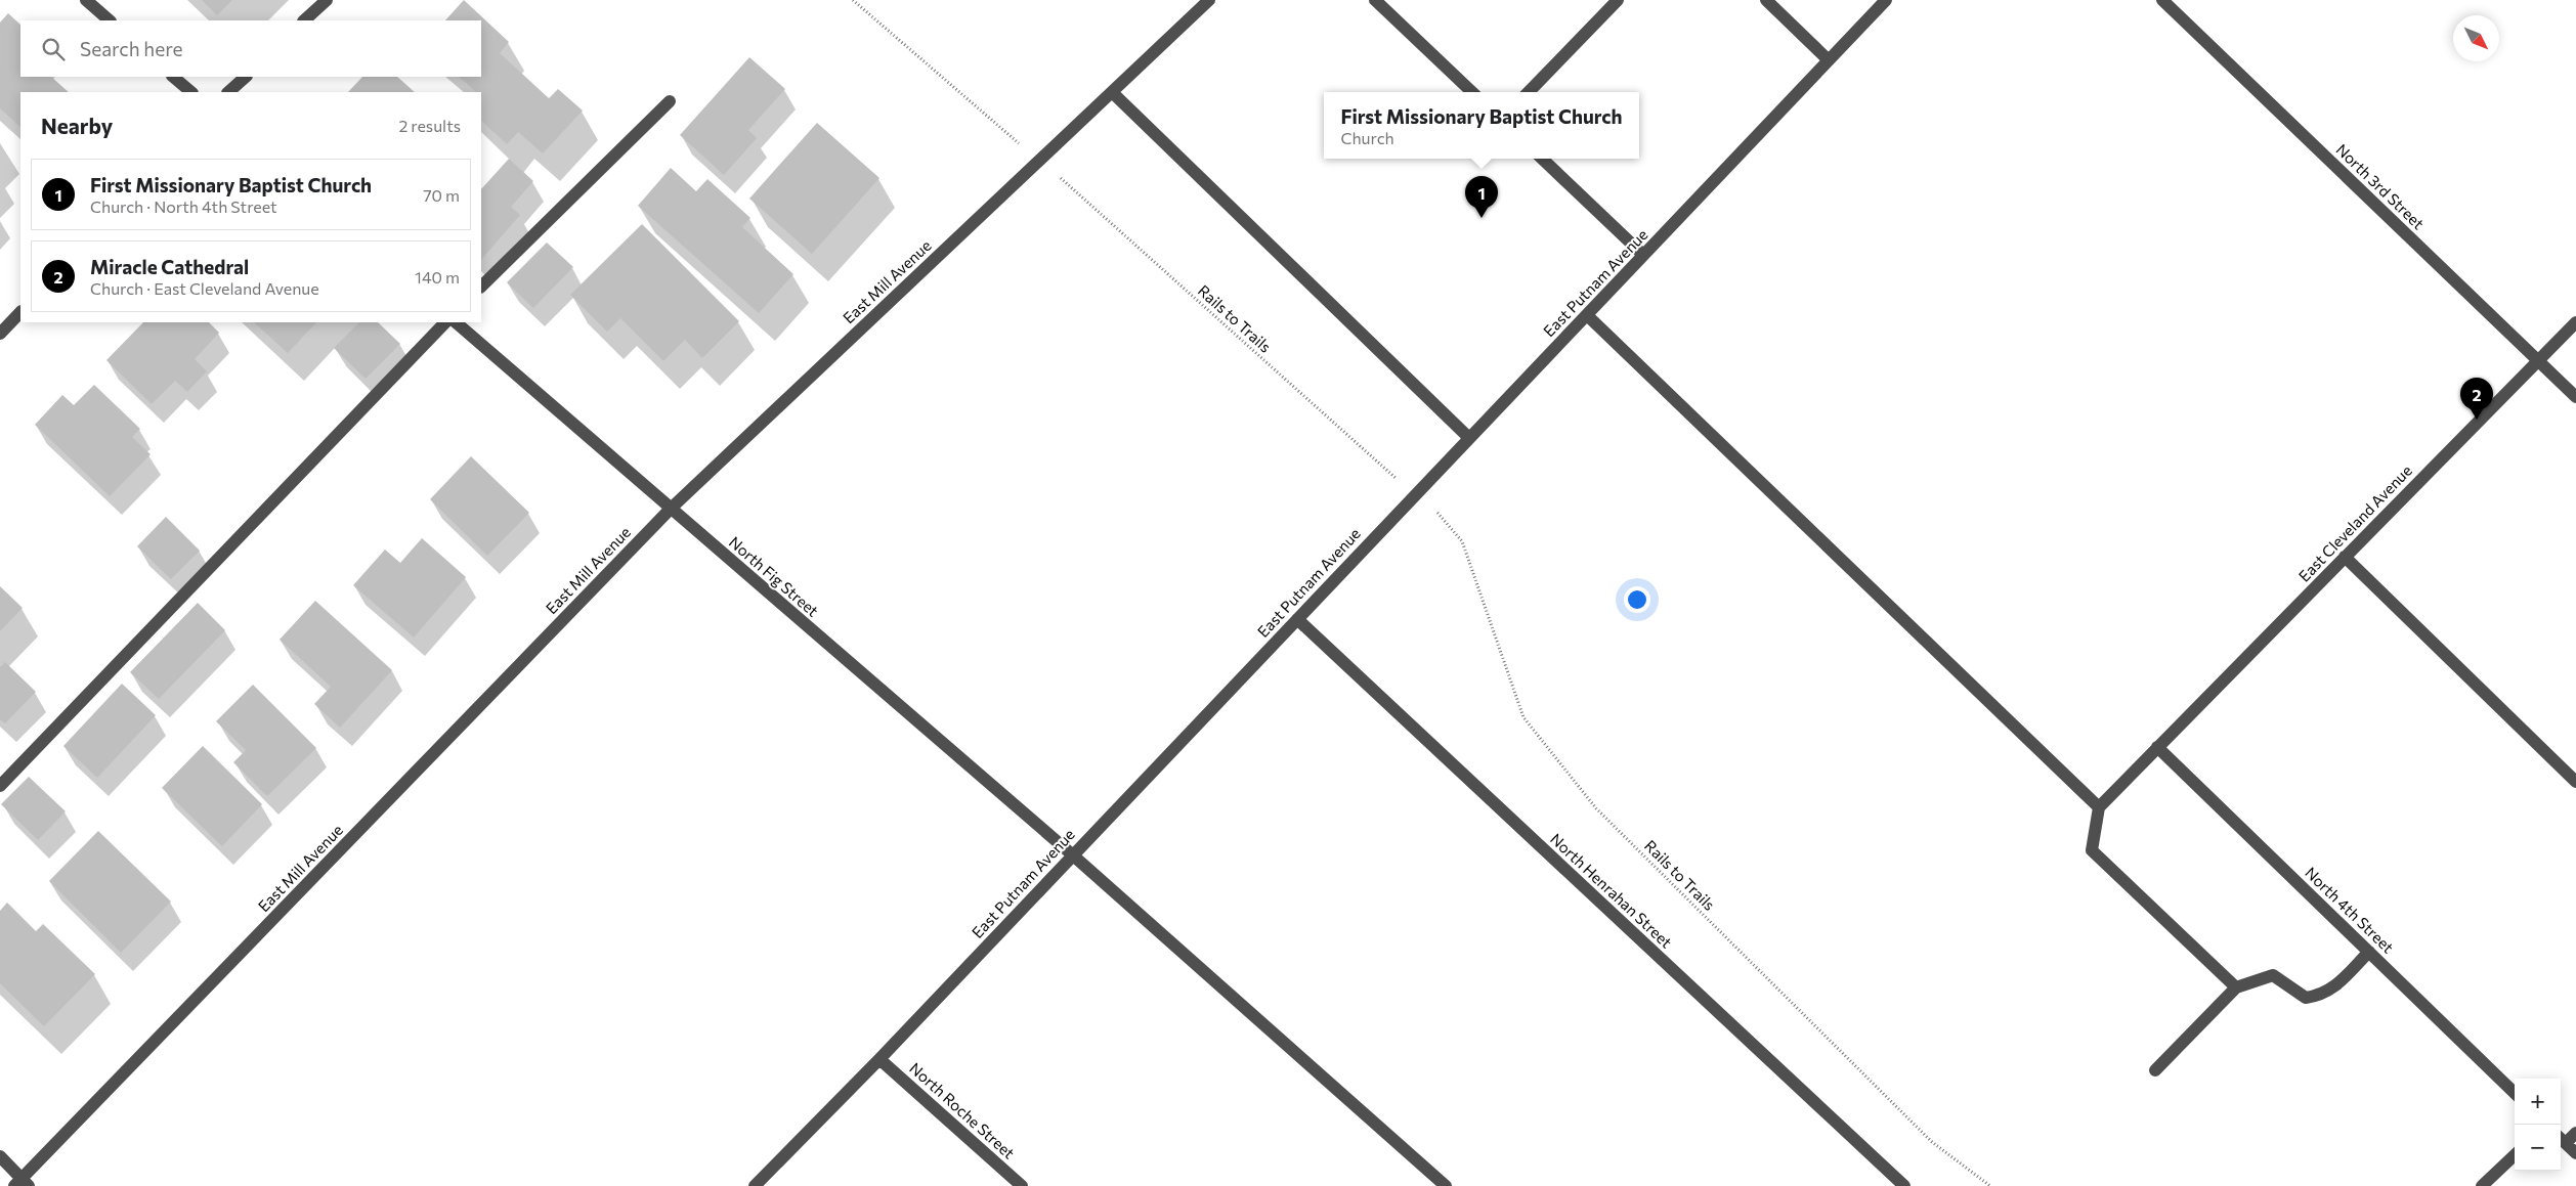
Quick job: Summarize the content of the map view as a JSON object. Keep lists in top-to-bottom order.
{
  "streets": {
    "street": [
      "North 3rd Street",
      "East Mill Avenue",
      "East Putnam Avenue",
      "East Cleveland Avenue",
      "North Fig Street",
      "North Henrahan Street",
      "North 4th Street",
      "North Roche Street"
    ],
    "path": ["Rails to Trails"]
  },
  "crossings": [
    ["North 3rd Street", "East Cleveland Avenue"],
    ["East Mill Avenue", "North Fig Street"],
    ["East Putnam Avenue", "North Fig Street"],
    ["East Putnam Avenue", "North Henrahan Street"],
    ["East Putnam Avenue", "North Roche Street"],
    ["East Cleveland Avenue", "North 4th Street"]
  ],
  "north": "bottom right",
  "page": {
    "search": "Search here",
    "popup": ["First Missionary Baptist Church", "Church"],
    "heading": ["Nearby", "2 results"],
    "list": [
      {
        "mark": "1",
        "name": "First Missionary Baptist Church",
        "note": "Church · North 4th Street",
        "value": "70 m"
      },
      {
        "mark": "2",
        "name": "Miracle Cathedral",
        "note": "Church · East Cleveland Avenue",
        "value": "140 m"
      }
    ],
    "pins": ["1", "2"],
    "map_buttons": ["+", "−"]
  }
}
